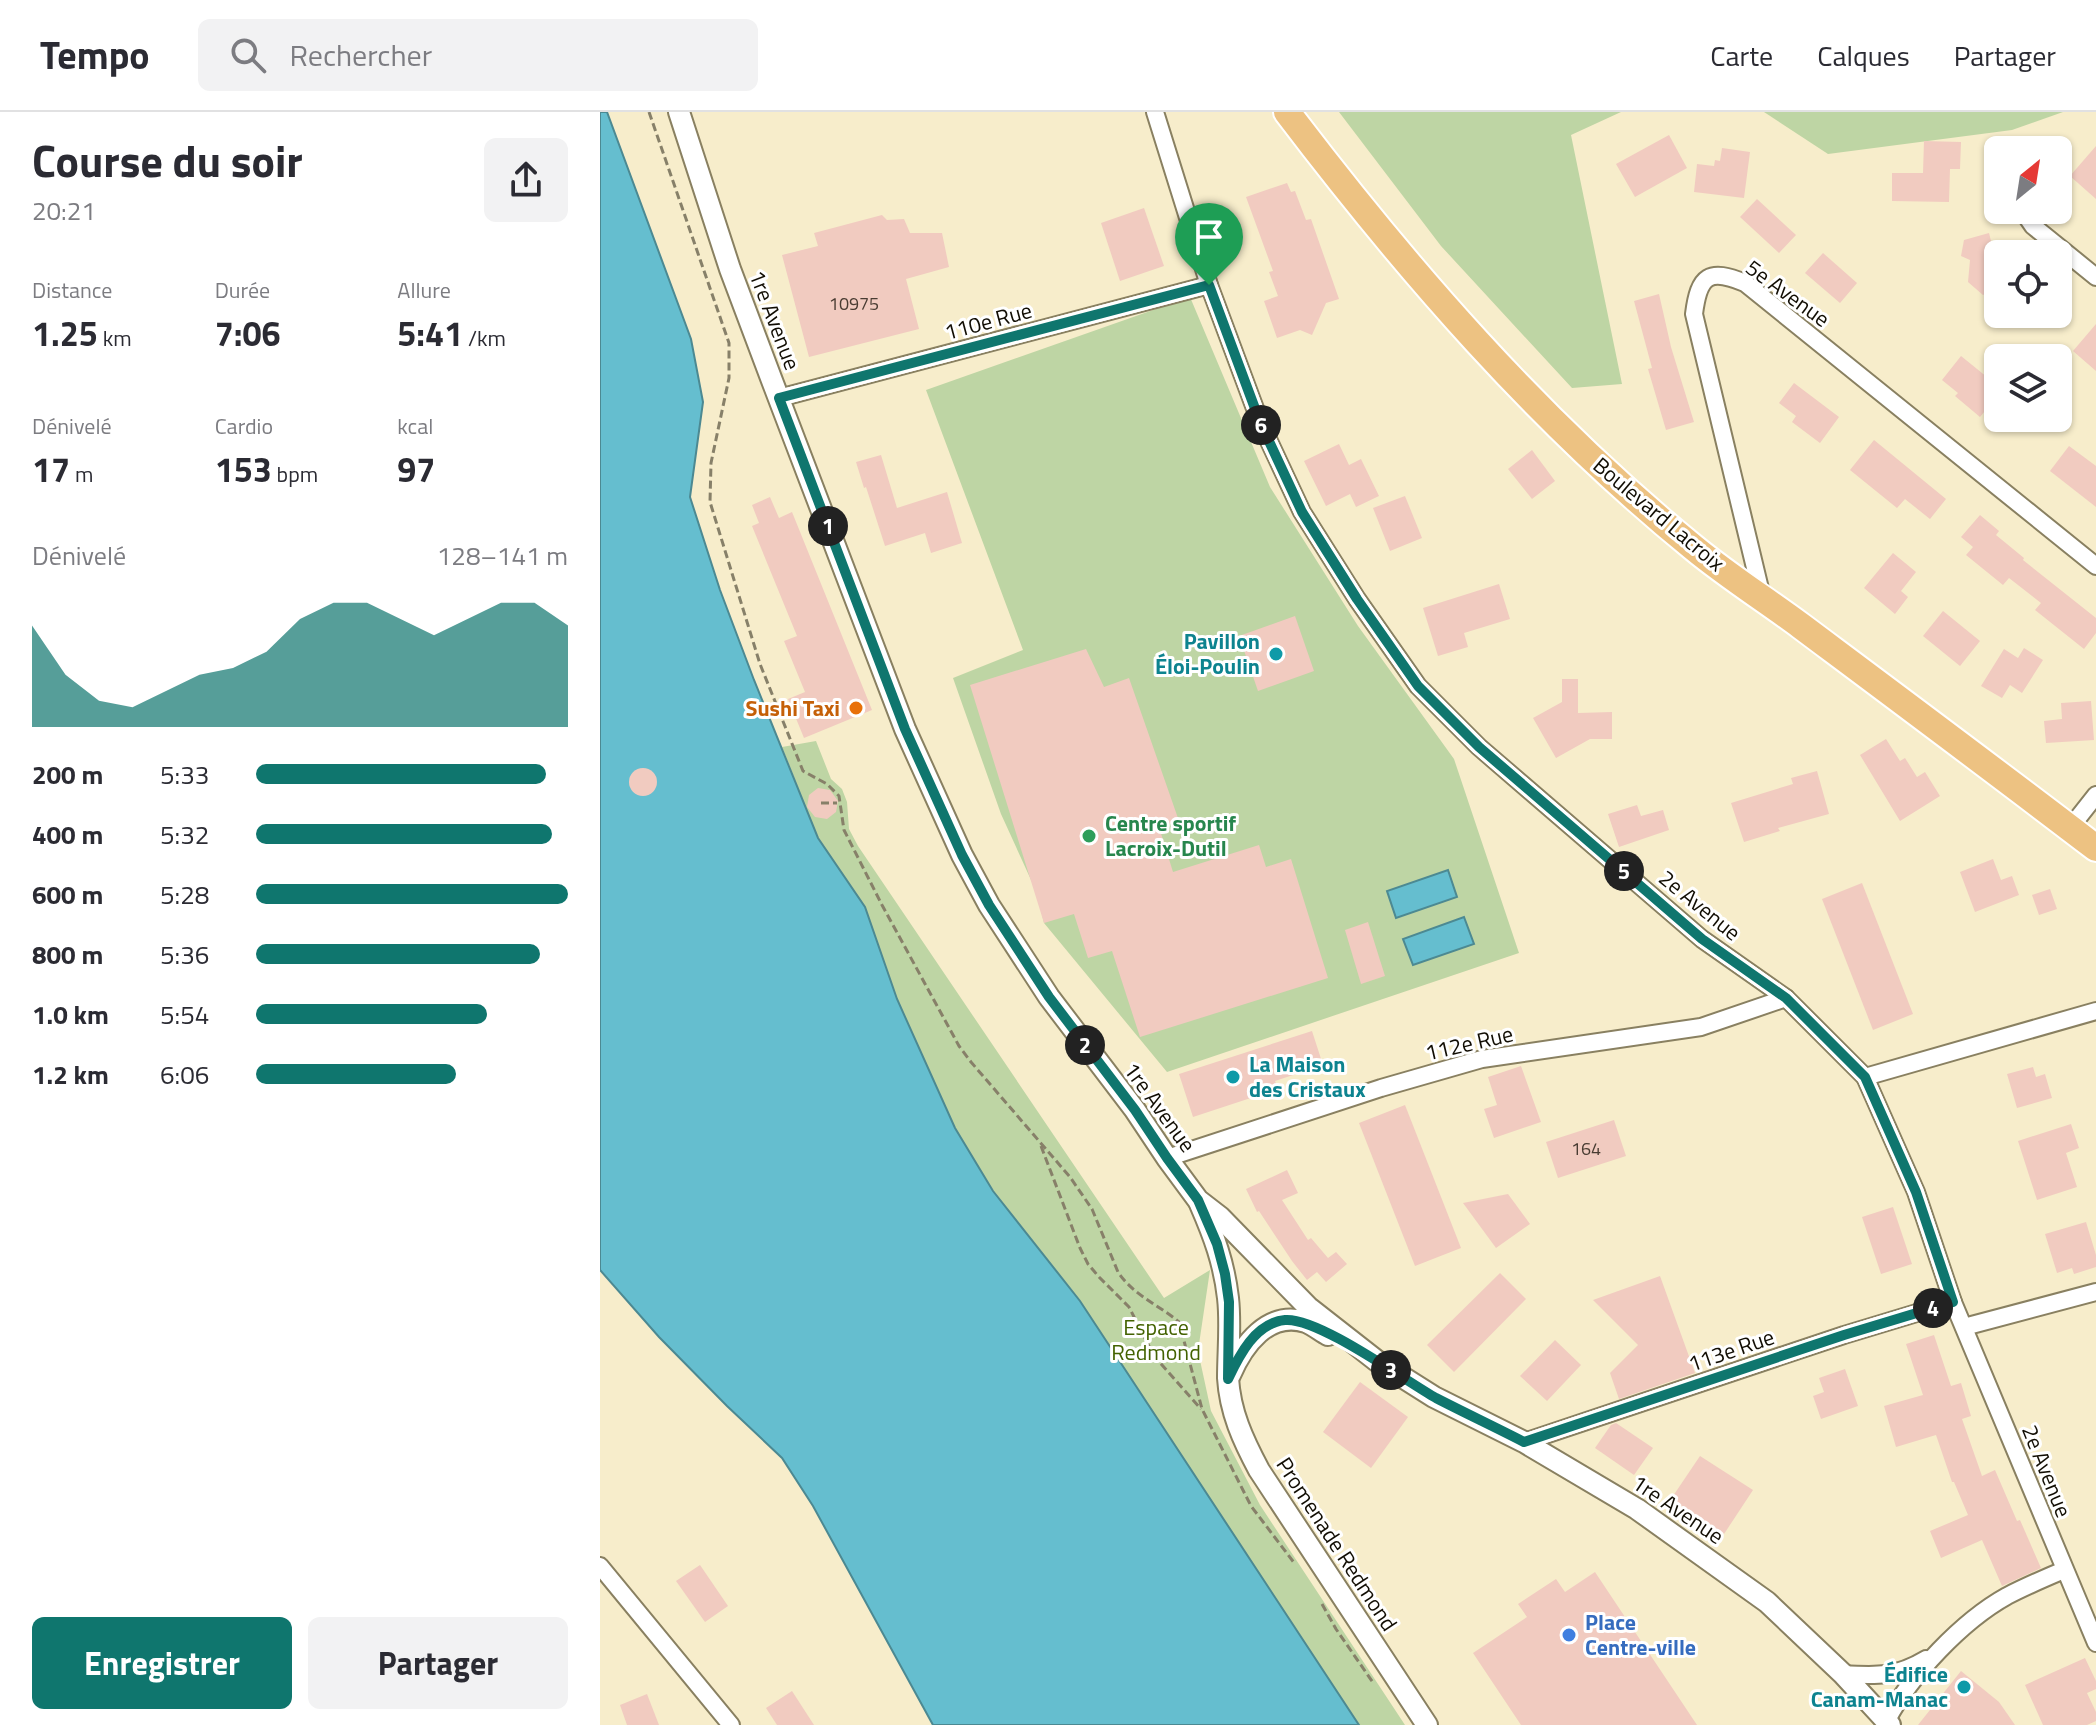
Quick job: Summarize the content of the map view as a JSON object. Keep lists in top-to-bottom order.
{
  "streets": {
    "main road": ["Boulevard Lacroix"],
    "street": [
      "5e Avenue",
      "1re Avenue",
      "110e Rue",
      "2e Avenue",
      "112e Rue",
      "113e Rue",
      "Promenade Redmond"
    ]
  },
  "crossings": [
    ["5e Avenue", "Boulevard Lacroix"],
    ["1re Avenue", "110e Rue"],
    ["1re Avenue", "112e Rue"],
    ["1re Avenue", "113e Rue"],
    ["1re Avenue", "Promenade Redmond"],
    ["110e Rue", "2e Avenue"],
    ["2e Avenue", "112e Rue"],
    ["2e Avenue", "113e Rue"]
  ],
  "parks": ["Espace Redmond"],
  "places": [
    "Pavillon Éloi-Poulin",
    "Sushi Taxi",
    "Centre sportif Lacroix-Dutil",
    "La Maison des Cristaux",
    "Place Centre-ville",
    "Édifice Canam-Manac"
  ],
  "house_numbers": ["10975", "164"],
  "north": "top right",
  "page": {
    "header": "Tempo",
    "search": "Rechercher",
    "nav": ["Carte", "Calques", "Partager"],
    "heading": ["Course du soir", "20:21"],
    "stats": [
      ["Distance", "1.25 km"],
      ["Durée", "7:06"],
      ["Allure", "5:41 /km"],
      ["Dénivelé", "17 m"],
      ["Cardio", "153 bpm"],
      ["kcal", "97"]
    ],
    "pins": [
      "6",
      "1",
      "5",
      "2",
      "4",
      "3"
    ],
    "chart": ["Dénivelé", "128–141 m"],
    "list": [
      {
        "name": "200 m",
        "note": "5:33"
      },
      {
        "name": "400 m",
        "note": "5:32"
      },
      {
        "name": "600 m",
        "note": "5:28"
      },
      {
        "name": "800 m",
        "note": "5:36"
      },
      {
        "name": "1.0 km",
        "note": "5:54"
      },
      {
        "name": "1.2 km",
        "note": "6:06"
      }
    ],
    "buttons": ["Enregistrer", "Partager"]
  }
}
